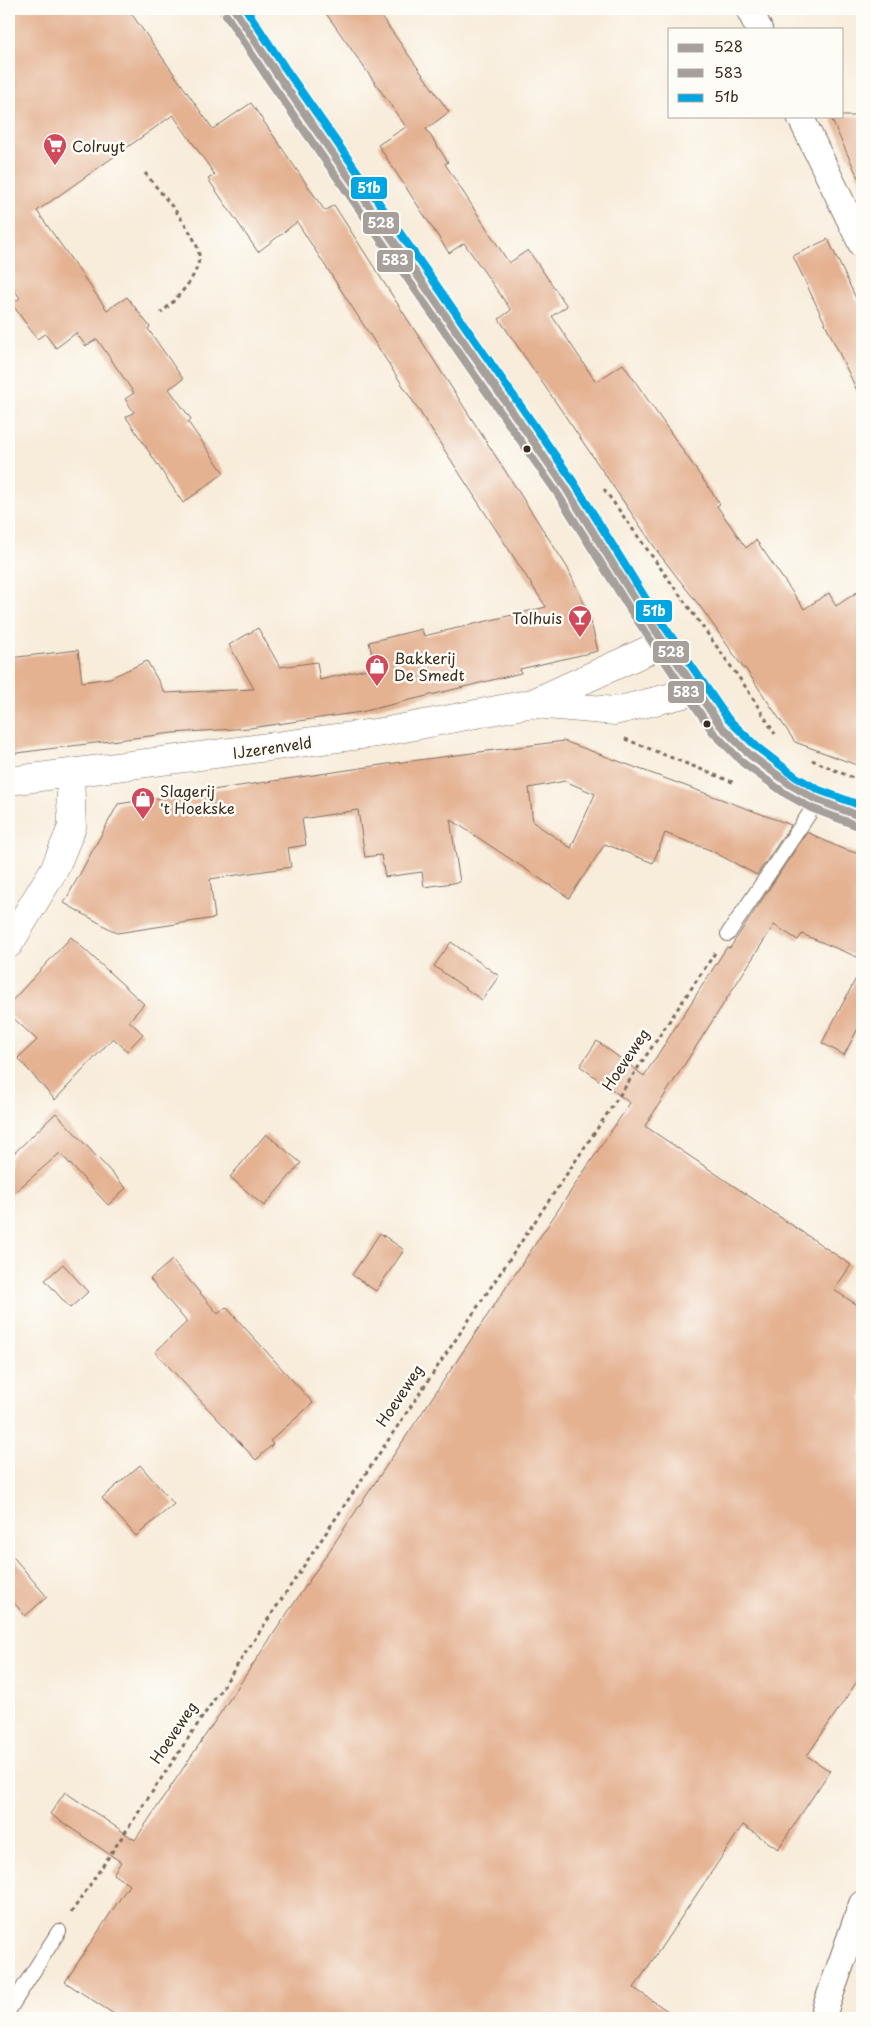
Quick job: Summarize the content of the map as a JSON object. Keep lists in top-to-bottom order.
{
  "streets": {
    "main road": ["IJzerenveld"],
    "path": ["Hoeveweg"]
  },
  "places": {
    "supermarket": ["Colruyt"],
    "bar": ["Tolhuis"],
    "shop": ["Bakkerij De Smedt", "Slagerij 't Hoekske"]
  },
  "lines": ["transit line 528", "transit line 51b", "transit line 583"],
  "legend": ["528", "583", "51b"]
}
